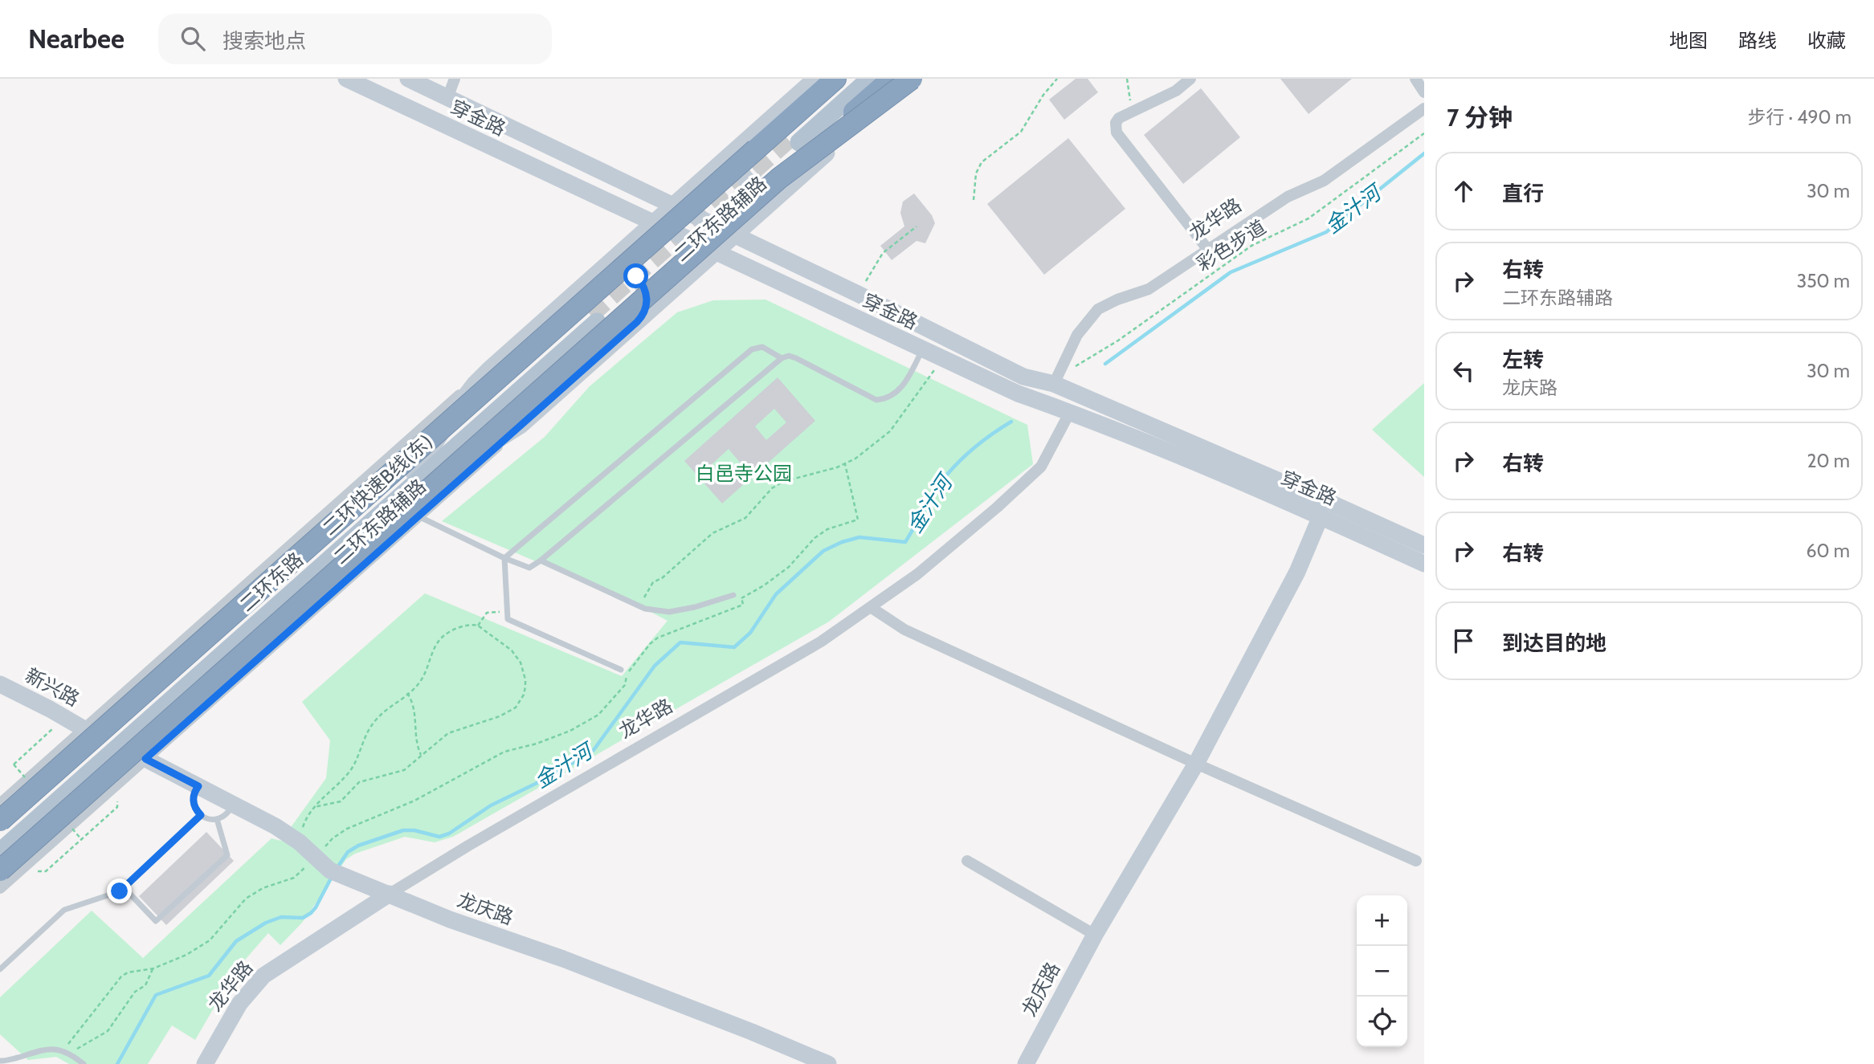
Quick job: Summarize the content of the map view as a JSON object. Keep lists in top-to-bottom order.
{
  "streets": {
    "highway": ["二环快速B线(东)"],
    "main road": ["二环东路"],
    "street": [
      "穿金路",
      "二环东路辅路",
      "龙华路",
      "新兴路",
      "龙庆路"
    ],
    "path": ["彩色步道"]
  },
  "crossings": [
    ["穿金路", "二环东路辅路"],
    ["穿金路", "龙华路"],
    ["穿金路", "龙庆路"],
    ["二环东路辅路", "龙庆路"],
    ["龙华路", "龙庆路"]
  ],
  "water": ["金汁河"],
  "parks": ["白邑寺公园"],
  "page": {
    "header": "Nearbee",
    "search": "搜索地点",
    "nav": ["地图", "路线", "收藏"],
    "heading": ["7 分钟", "步行 · 490 m"],
    "list": [
      ["直行", "30 m"],
      ["右转", "二环东路辅路", "350 m"],
      ["左转", "龙庆路", "30 m"],
      ["右转", "20 m"],
      ["右转", "60 m"],
      "到达目的地"
    ],
    "map_buttons": ["+", "−"]
  }
}
